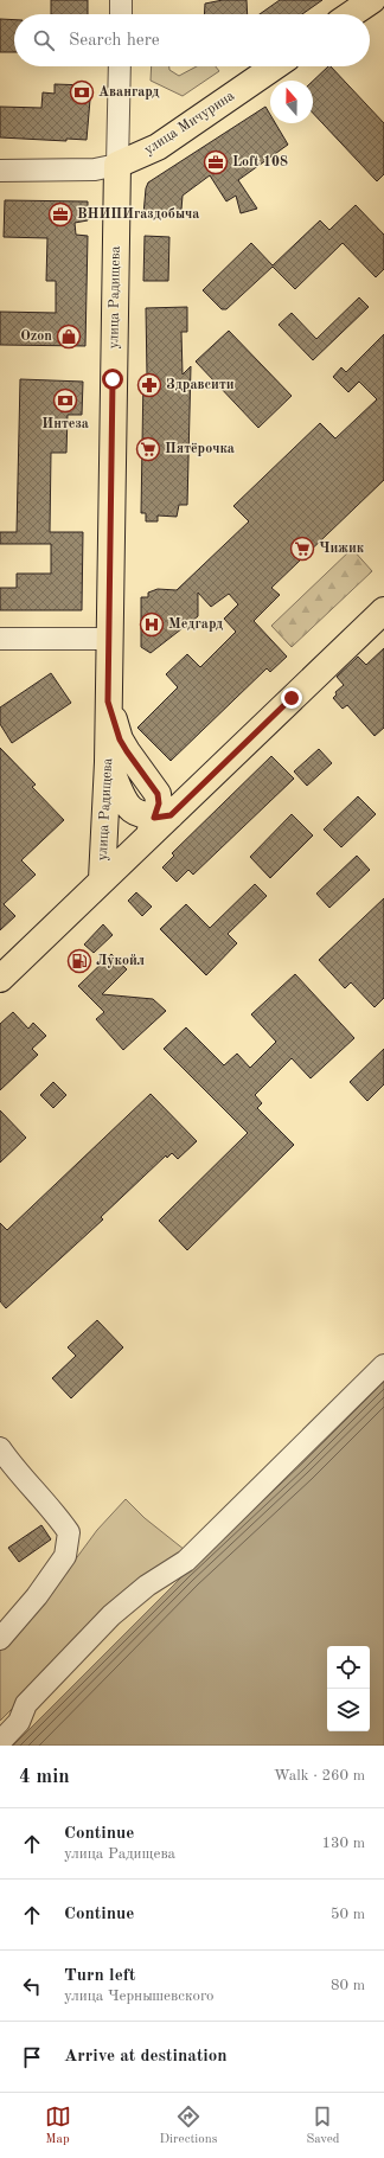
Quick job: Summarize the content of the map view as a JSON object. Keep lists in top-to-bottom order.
{
  "streets": {
    "main road": ["улица Мичурина", "улица Радищева"]
  },
  "crossings": [
    ["улица Мичурина", "улица Радищева"]
  ],
  "places": {
    "bank": ["Авангард", "Интеза"],
    "office": ["Loft 108", "ВНИПИгаздобыча"],
    "shop": ["Ozon"],
    "pharmacy": ["Здравсити"],
    "supermarket": ["Пятёрочка", "Чижик"],
    "hospital": ["Медгард"],
    "fuel station": ["Лукойл"]
  },
  "north": "top",
  "page": {
    "search": "Search here",
    "heading": ["4 min", "Walk · 260 m"],
    "list": [
      ["Continue", "улица Радищева", "130 m"],
      ["Continue", "50 m"],
      ["Turn left", "улица Чернышевского", "80 m"],
      "Arrive at destination"
    ],
    "nav": ["Map", "Directions", "Saved"]
  }
}
